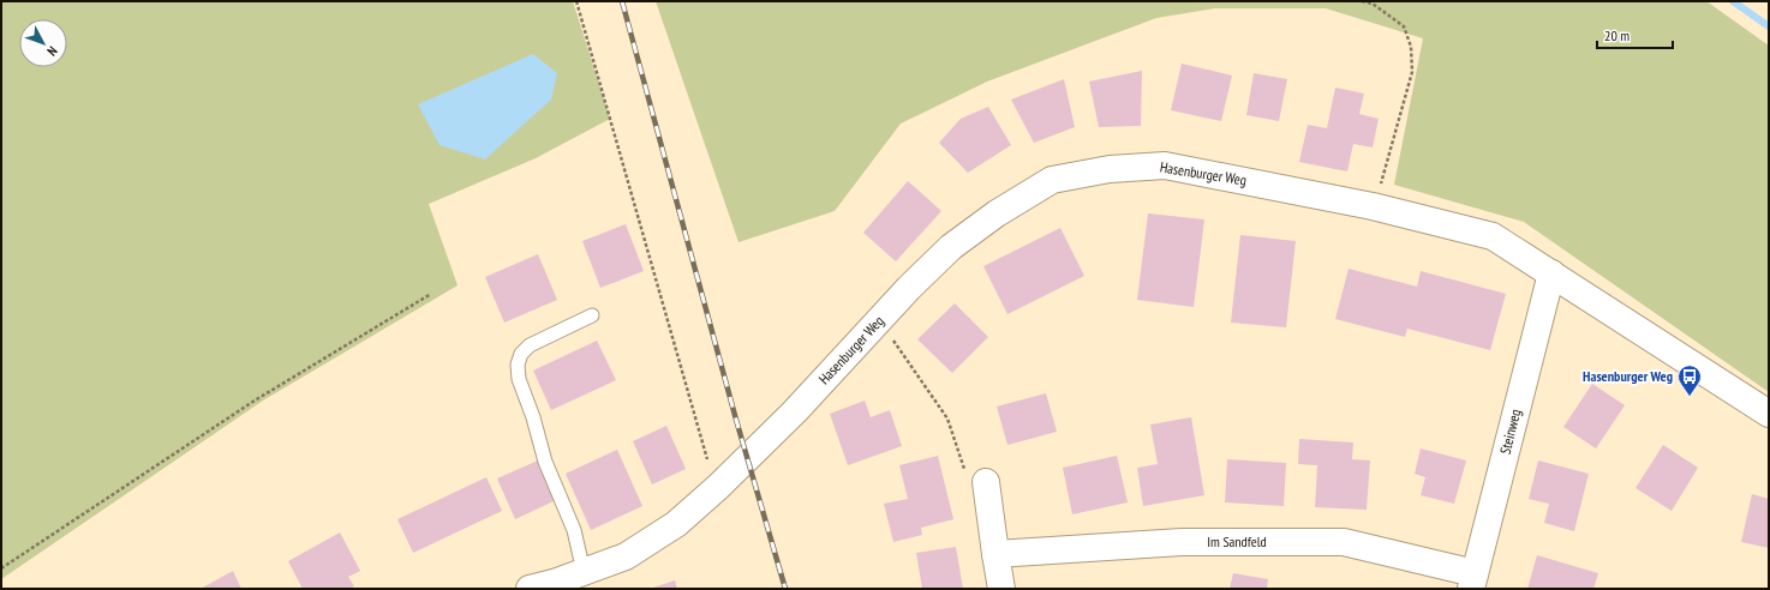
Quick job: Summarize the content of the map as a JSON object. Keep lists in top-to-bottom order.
{
  "streets": {
    "street": ["Hasenburger Weg", "Steinweg", "Im Sandfeld"]
  },
  "crossings": [
    ["Hasenburger Weg", "Steinweg"],
    ["Steinweg", "Im Sandfeld"]
  ],
  "places": {
    "bus stop": ["Hasenburger Weg"]
  },
  "scale_bar": "20 m",
  "north": "bottom right"
}
